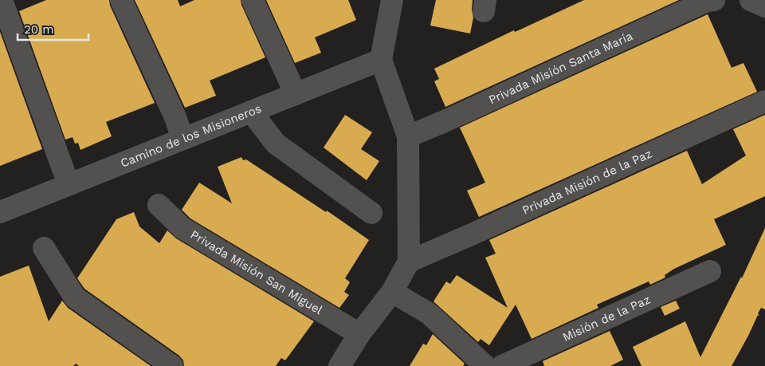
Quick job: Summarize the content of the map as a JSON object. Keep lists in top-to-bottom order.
{
  "streets": {
    "street": [
      "Privada Misión Santa María",
      "Camino de los Misioneros",
      "Privada Misión de la Paz",
      "Privada Misión San Miguel",
      "Misión de la Paz"
    ]
  },
  "scale_bar": "20 m"
}
